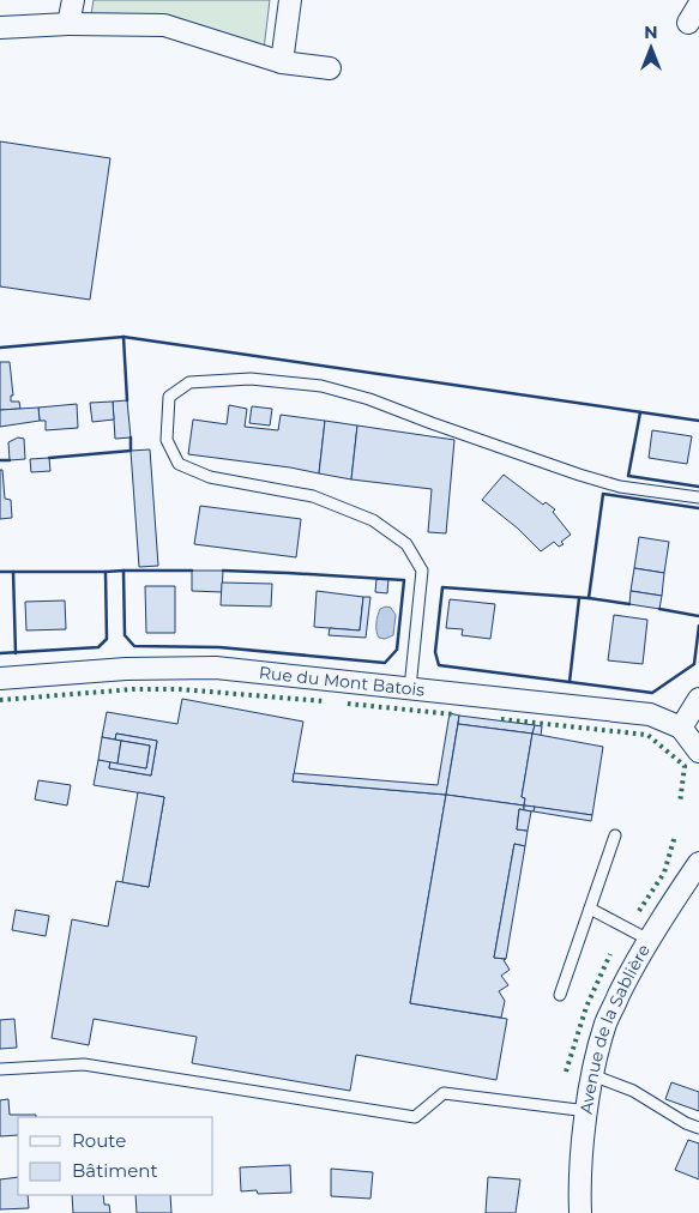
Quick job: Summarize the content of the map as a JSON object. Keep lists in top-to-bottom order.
{
  "streets": {
    "street": ["Rue du Mont Batois", "Avenue de la Sablière"]
  },
  "legend": ["Route", "Bâtiment"],
  "north": "top"
}
